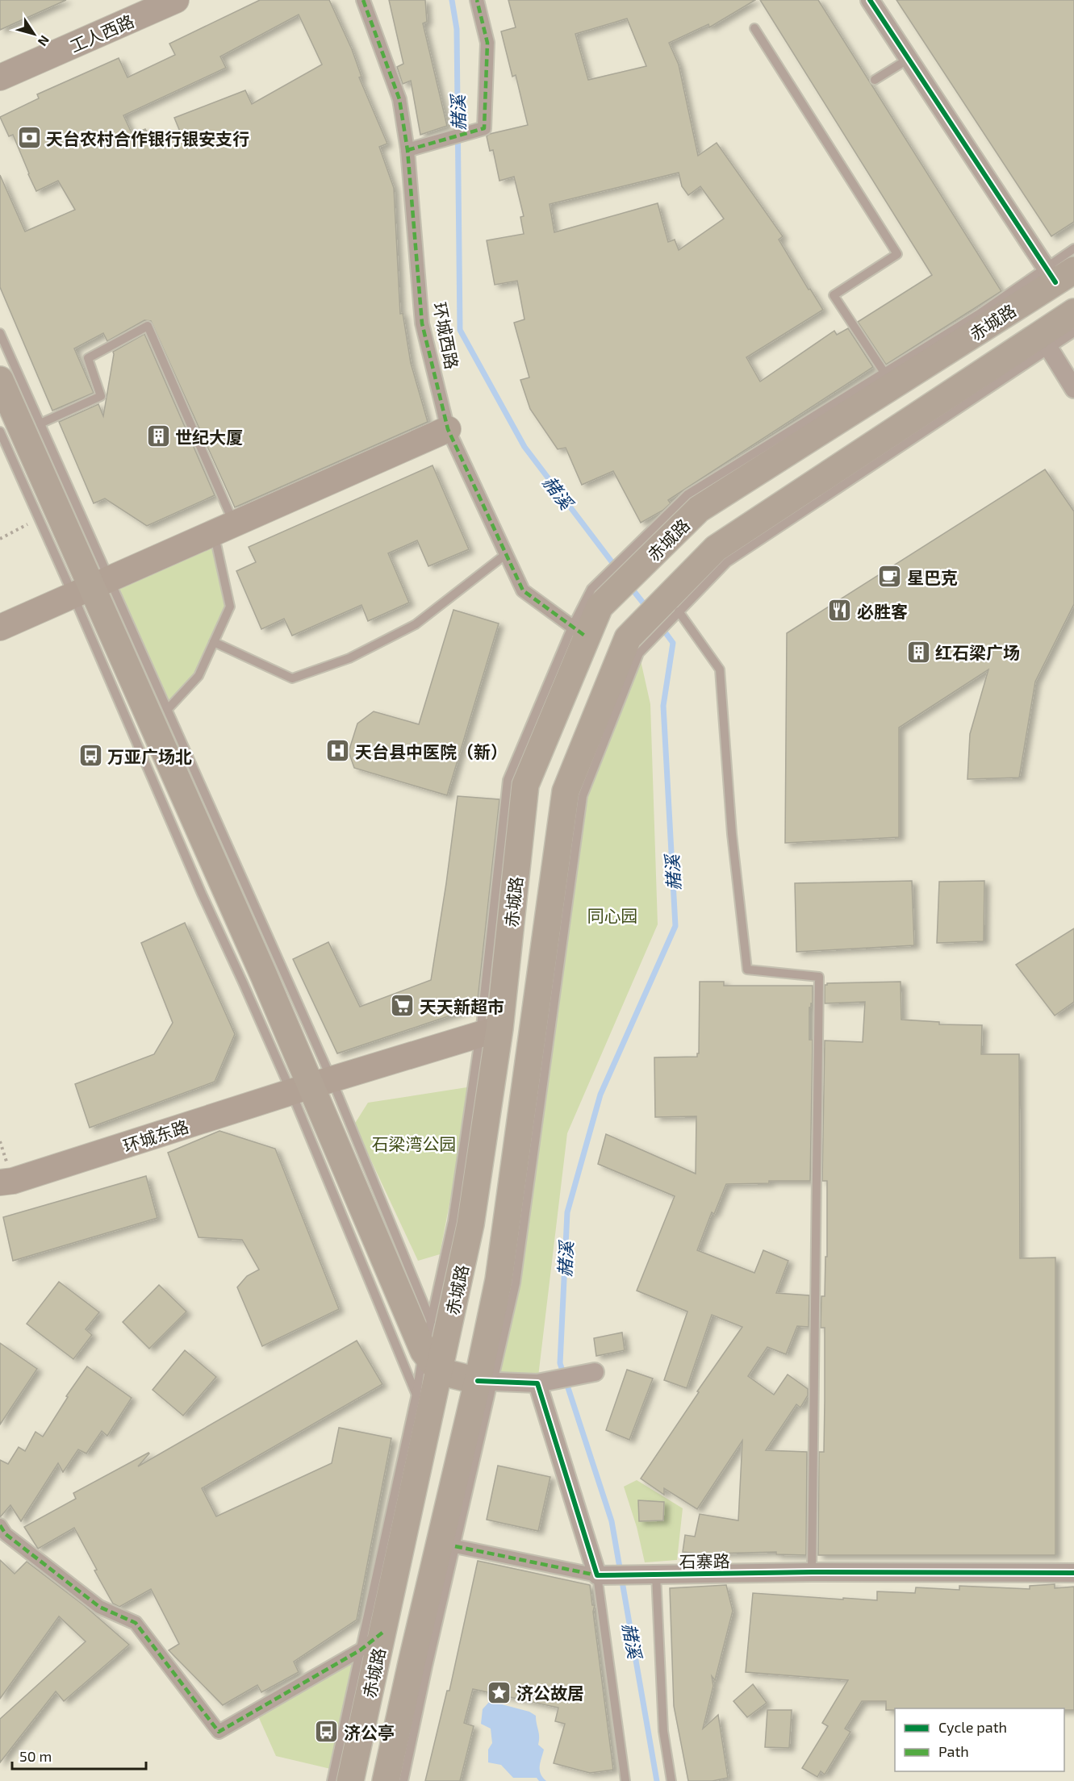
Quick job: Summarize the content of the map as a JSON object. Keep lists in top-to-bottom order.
{
  "streets": {
    "main road": ["工人西路", "赤城路", "环城东路"],
    "street": ["环城西路", "石寨路"]
  },
  "crossings": [
    ["赤城路", "环城西路"],
    ["赤城路", "环城东路"]
  ],
  "water": ["赭溪"],
  "parks": ["同心园", "石梁湾公园"],
  "places": {
    "bank": ["天台农村合作银行银安支行"],
    "building": ["世纪大厦", "红石梁广场"],
    "cafe": ["星巴克"],
    "restaurant": ["必胜客"],
    "hospital": ["天台县中医院（新）"],
    "bus stop": ["万亚广场北", "济公亭"],
    "supermarket": ["天天新超市"],
    "place": ["济公故居"]
  },
  "legend": ["Cycle path", "Path"],
  "scale_bar": "50 m",
  "north": "bottom right"
}
